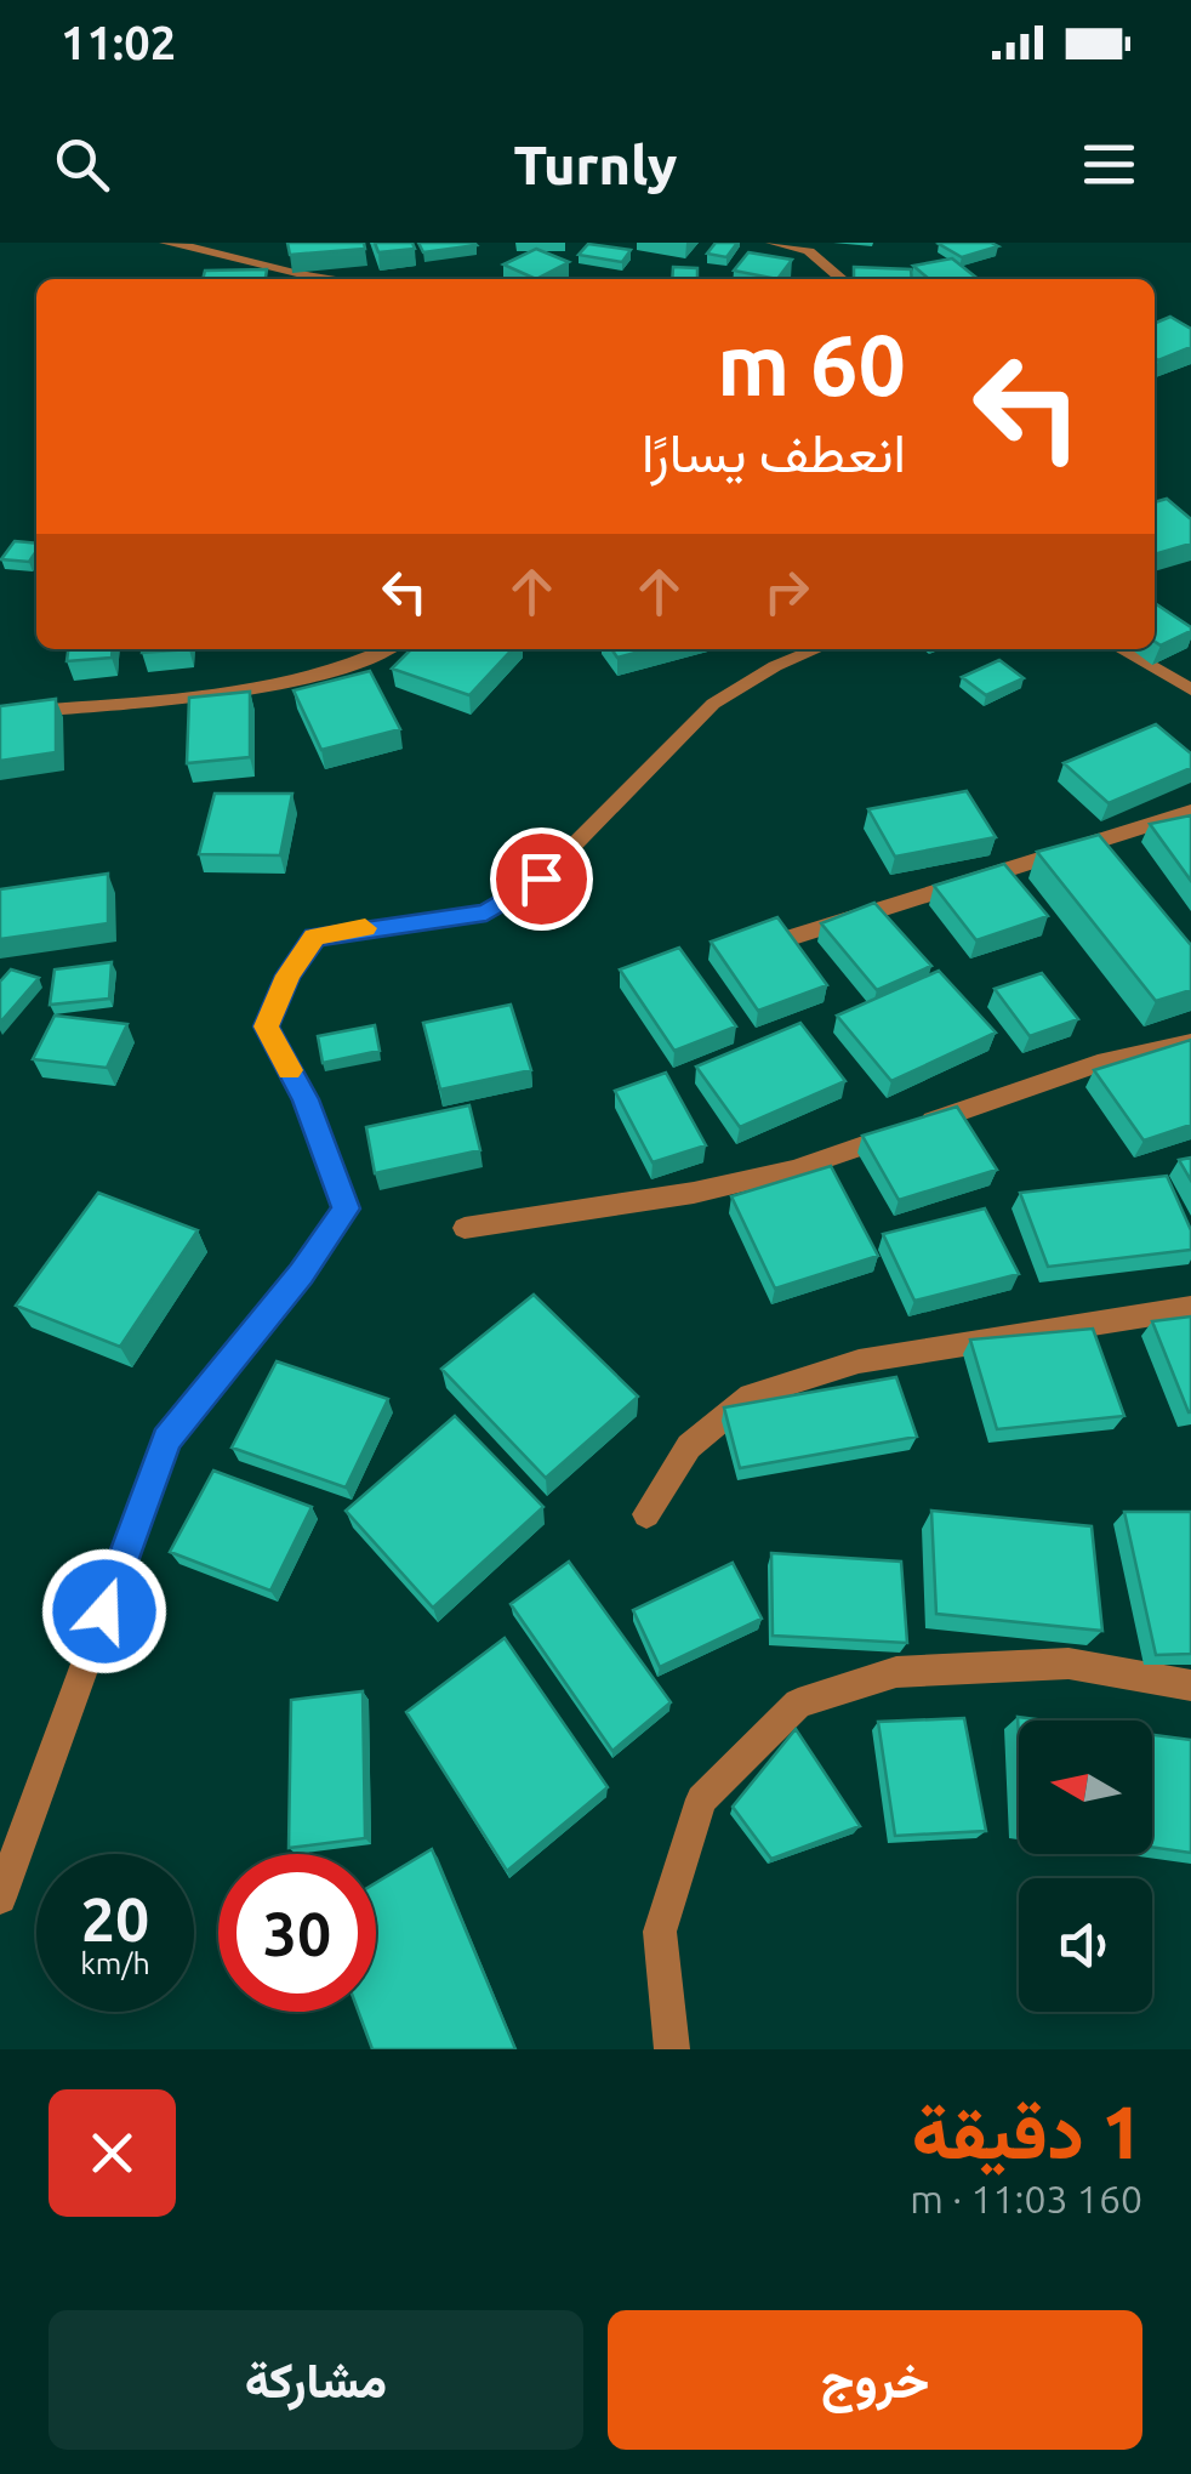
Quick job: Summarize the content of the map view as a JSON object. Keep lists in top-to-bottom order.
{
  "north": "left",
  "page": {
    "status": "11:02",
    "header": "Turnly",
    "turn": ["60 m", "انعطف يسارًا"],
    "speed": "20 km/h",
    "limit": "30",
    "heading": ["1 دقيقة", "160 m · 11:03"],
    "buttons": ["خروج", "مشاركة"]
  }
}
